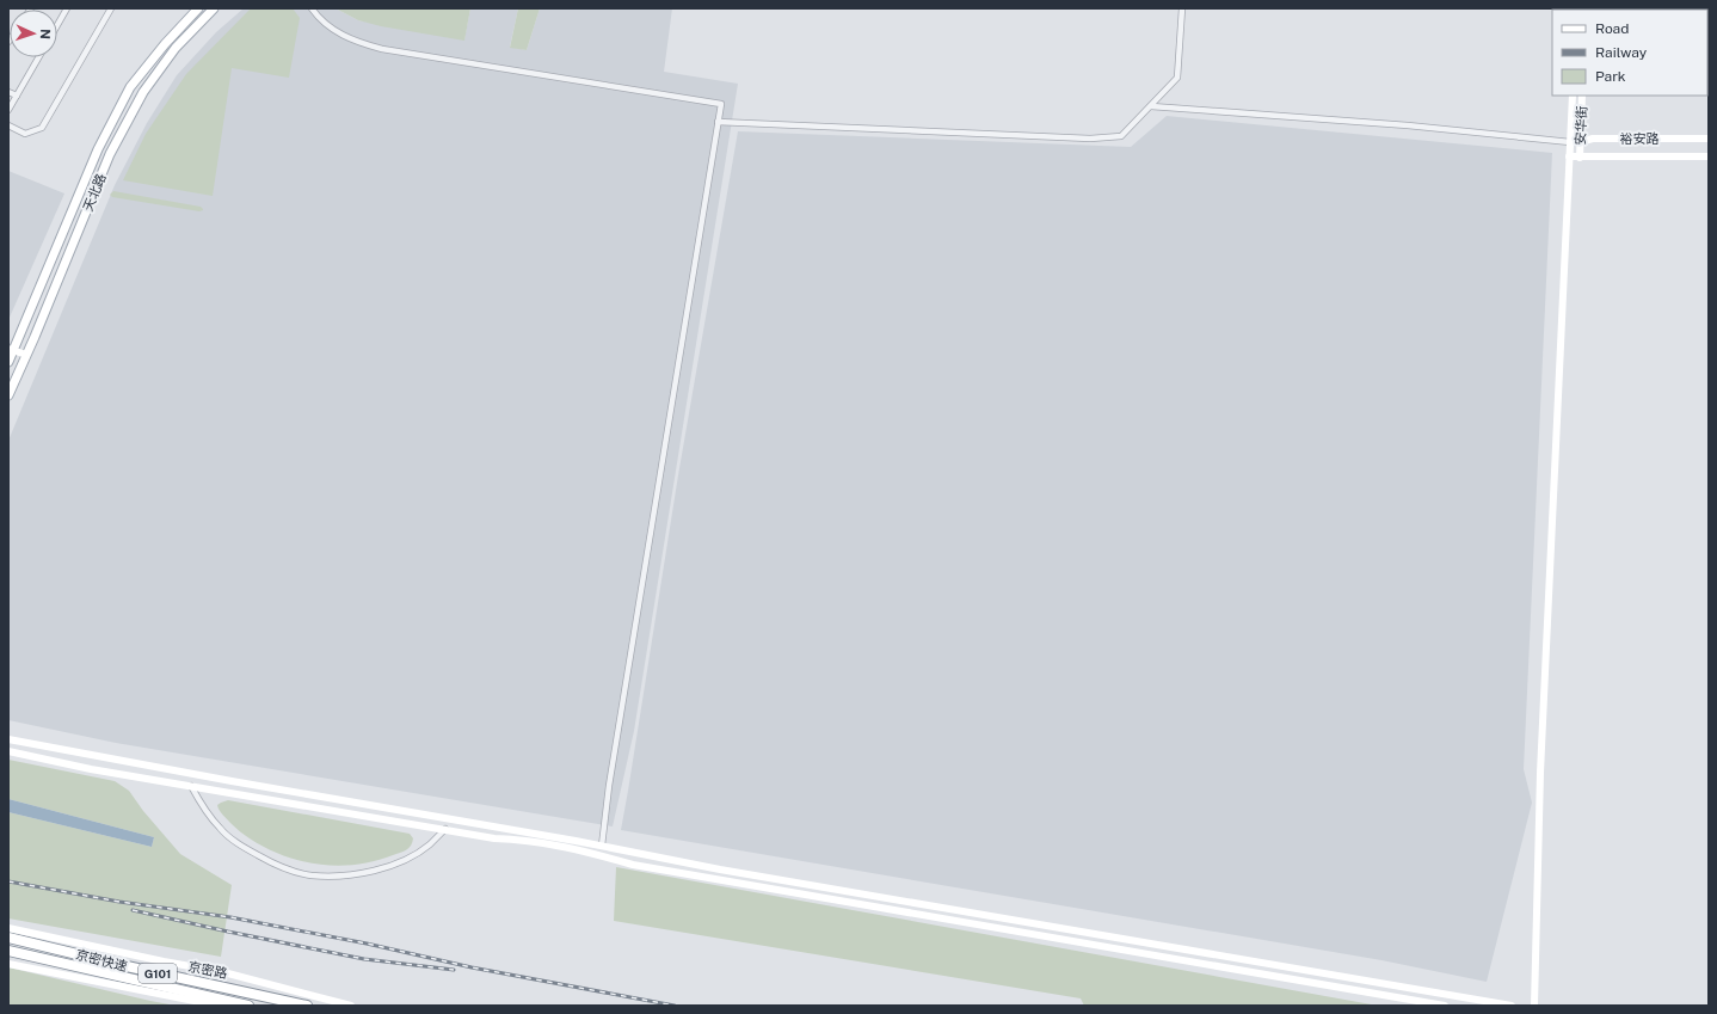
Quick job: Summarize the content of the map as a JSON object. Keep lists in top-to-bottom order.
{
  "streets": {
    "highway": ["京密快速", "G101"],
    "main road": ["天北路"],
    "street": ["安华街", "裕安路", "京密路"]
  },
  "crossings": [
    ["安华街", "裕安路"]
  ],
  "legend": ["Road", "Railway", "Park"],
  "north": "right"
}
